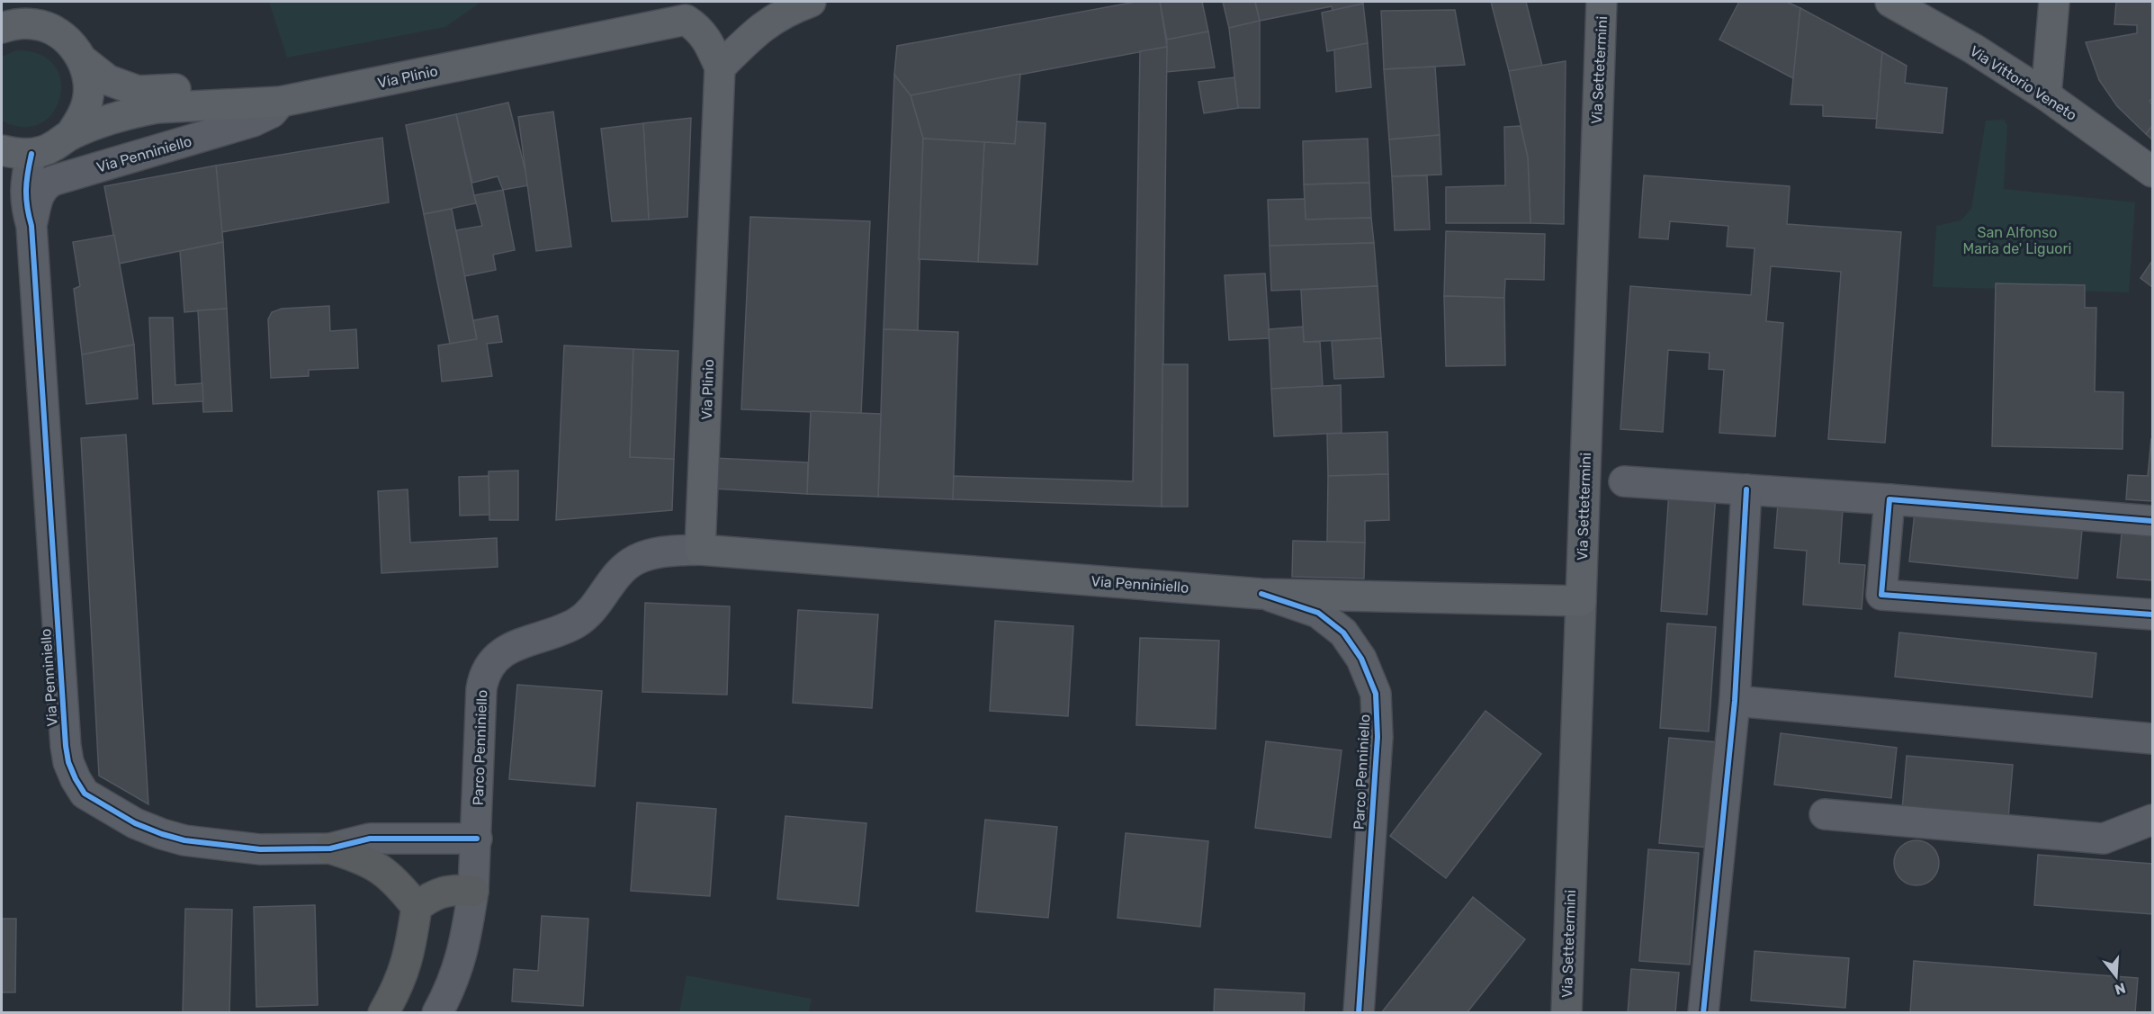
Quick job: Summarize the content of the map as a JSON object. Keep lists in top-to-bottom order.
{
  "streets": {
    "main road": [
      "Via Settetermini",
      "Via Plinio",
      "Via Vittorio Veneto",
      "Via Penniniello"
    ],
    "street": ["Parco Penniniello"]
  },
  "crossings": [
    ["Via Settetermini", "Via Penniniello"],
    ["Via Plinio", "Via Penniniello"],
    ["Via Plinio", "Parco Penniniello"],
    ["Via Penniniello", "Parco Penniniello"]
  ],
  "parks": ["San Alfonso Maria de' Liguori"],
  "north": "bottom"
}
